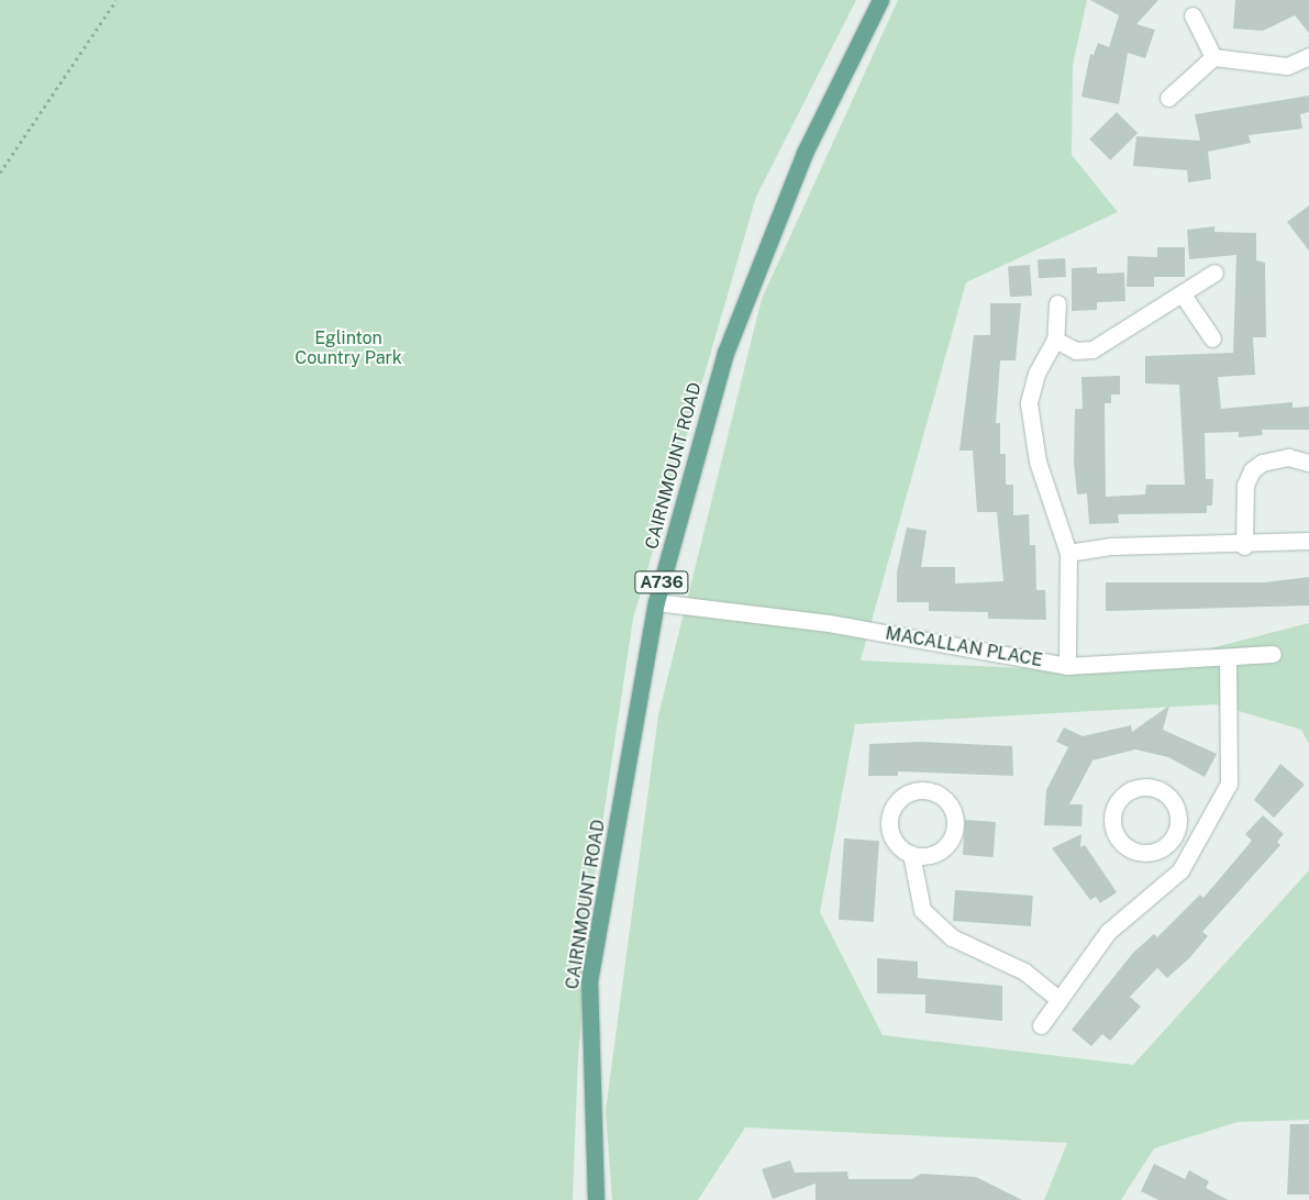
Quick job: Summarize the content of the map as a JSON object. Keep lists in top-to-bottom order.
{
  "streets": {
    "main road": ["CAIRNMOUNT ROAD", "A736"],
    "street": ["MACALLAN PLACE"]
  },
  "crossings": [
    ["CAIRNMOUNT ROAD", "MACALLAN PLACE"]
  ],
  "parks": ["Eglinton Country Park"]
}
